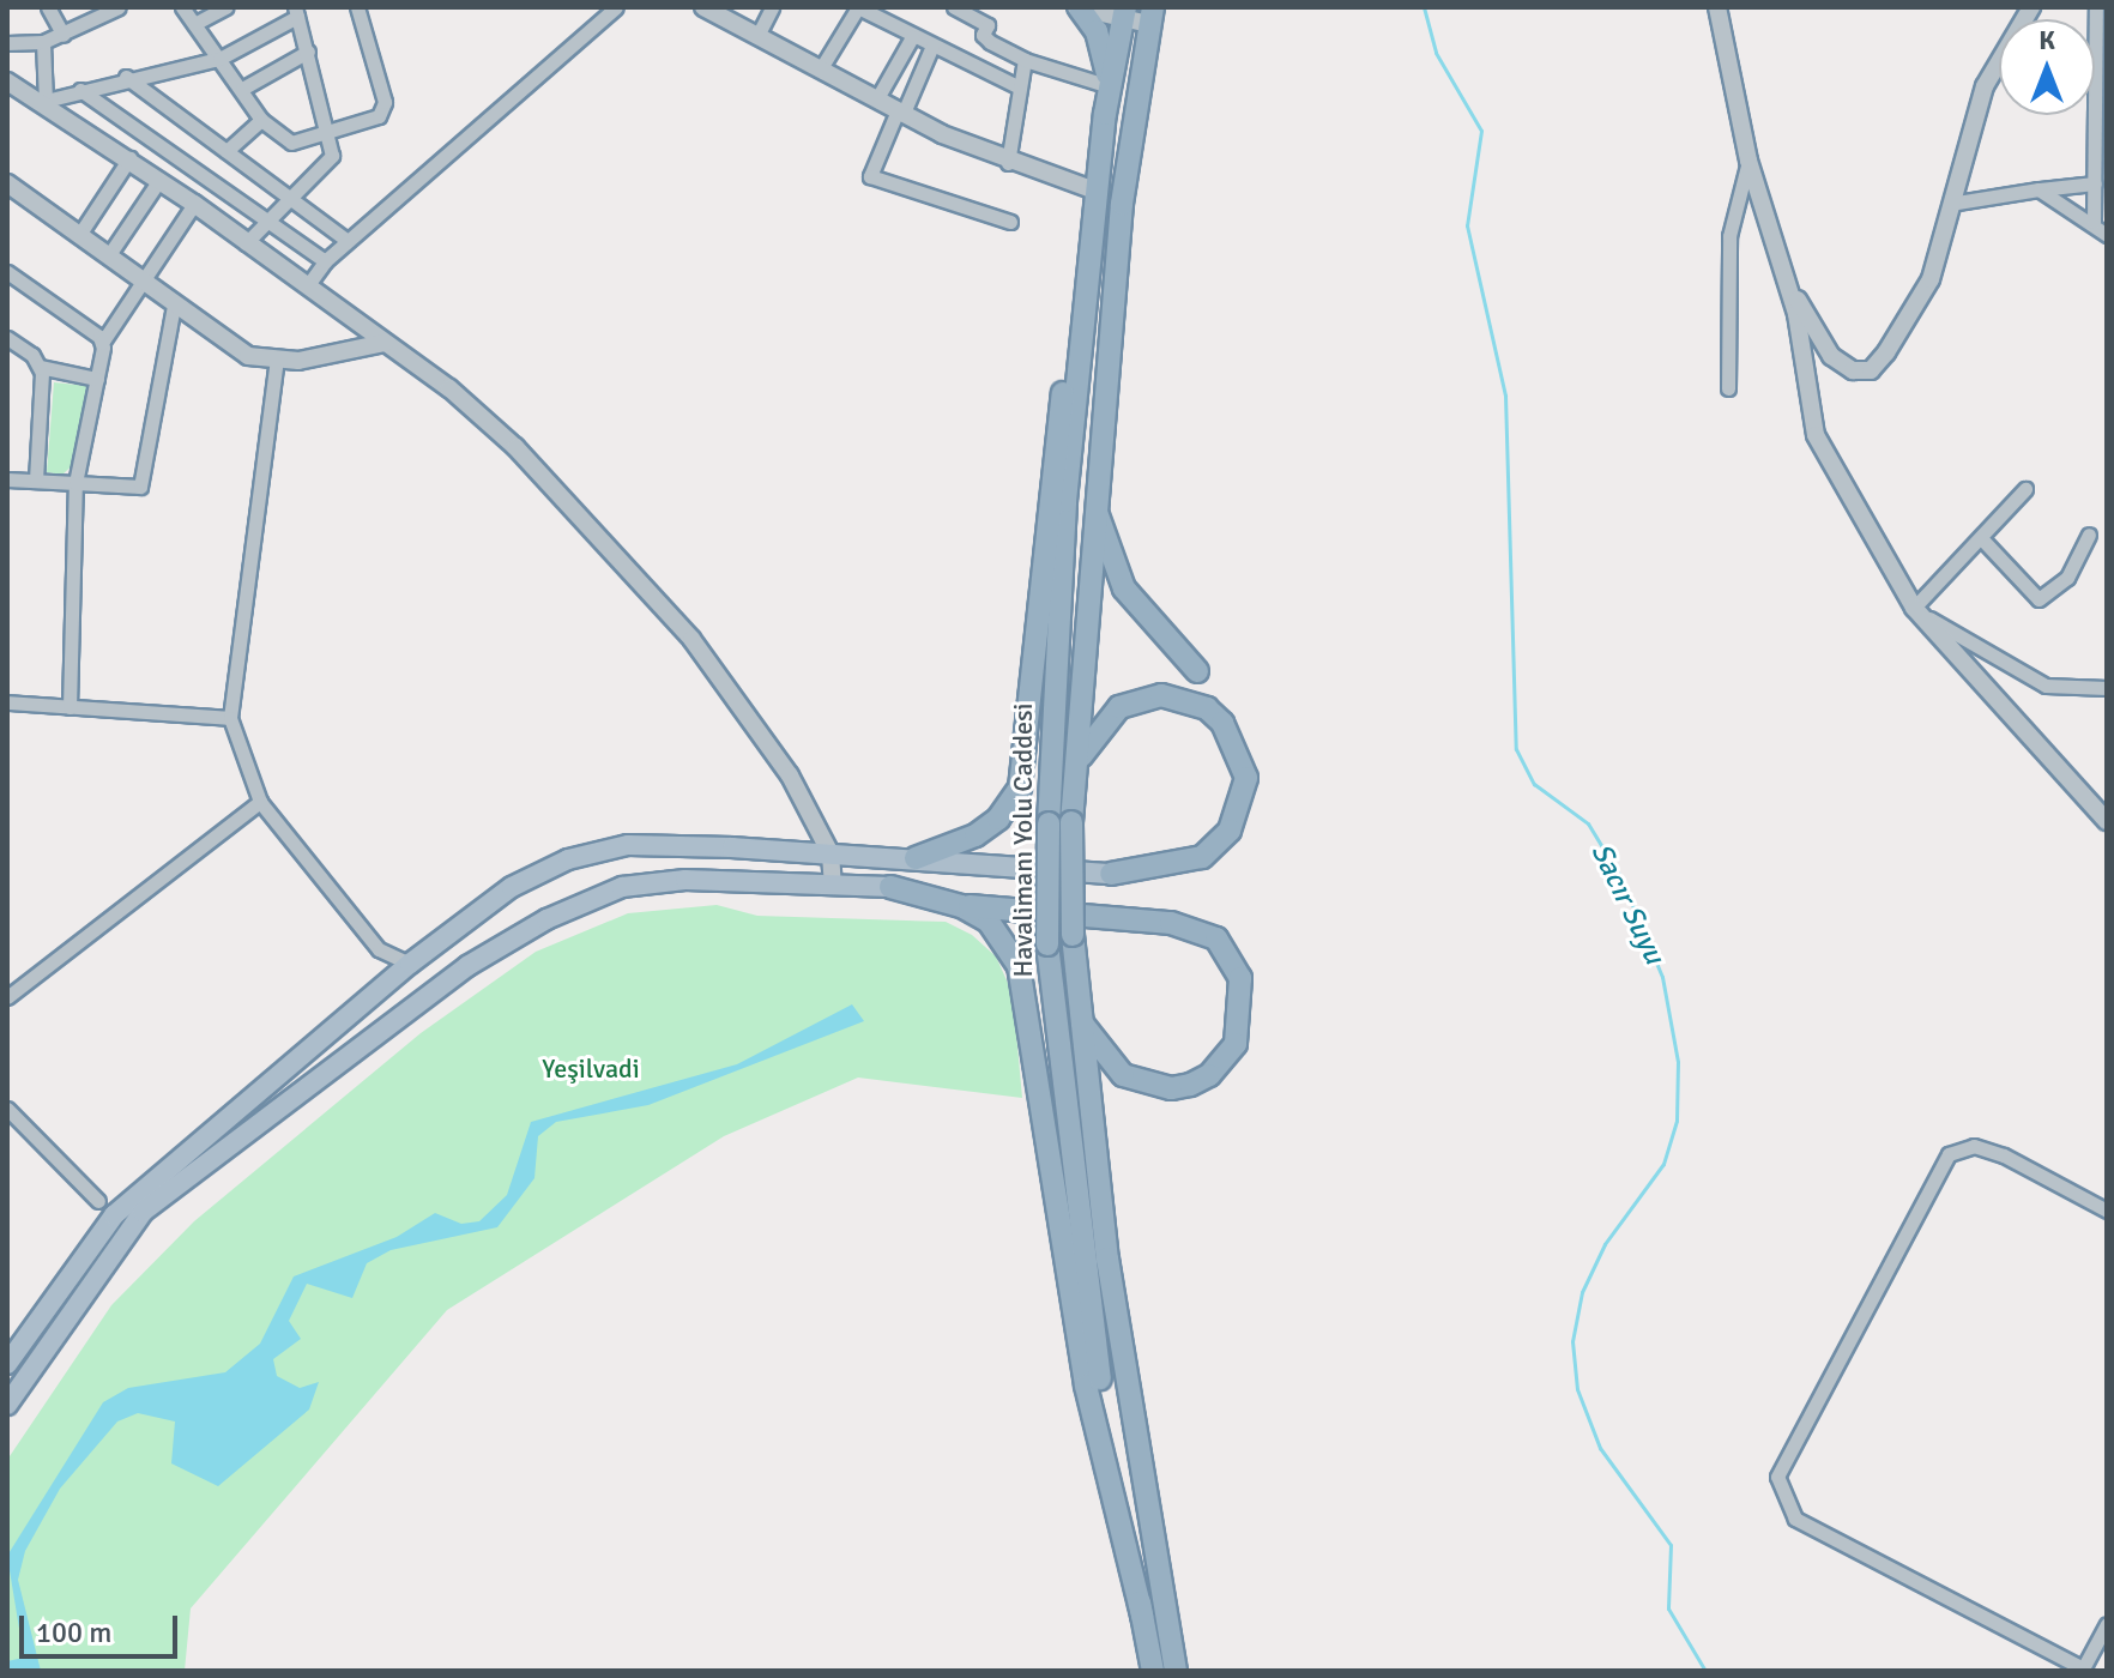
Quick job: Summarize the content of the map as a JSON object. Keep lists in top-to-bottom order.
{
  "streets": {
    "highway": ["Havalimanı Yolu Caddesi"]
  },
  "water": ["Sacır Suyu"],
  "parks": ["Yeşilvadi"],
  "scale_bar": "100 m",
  "north": "top"
}
